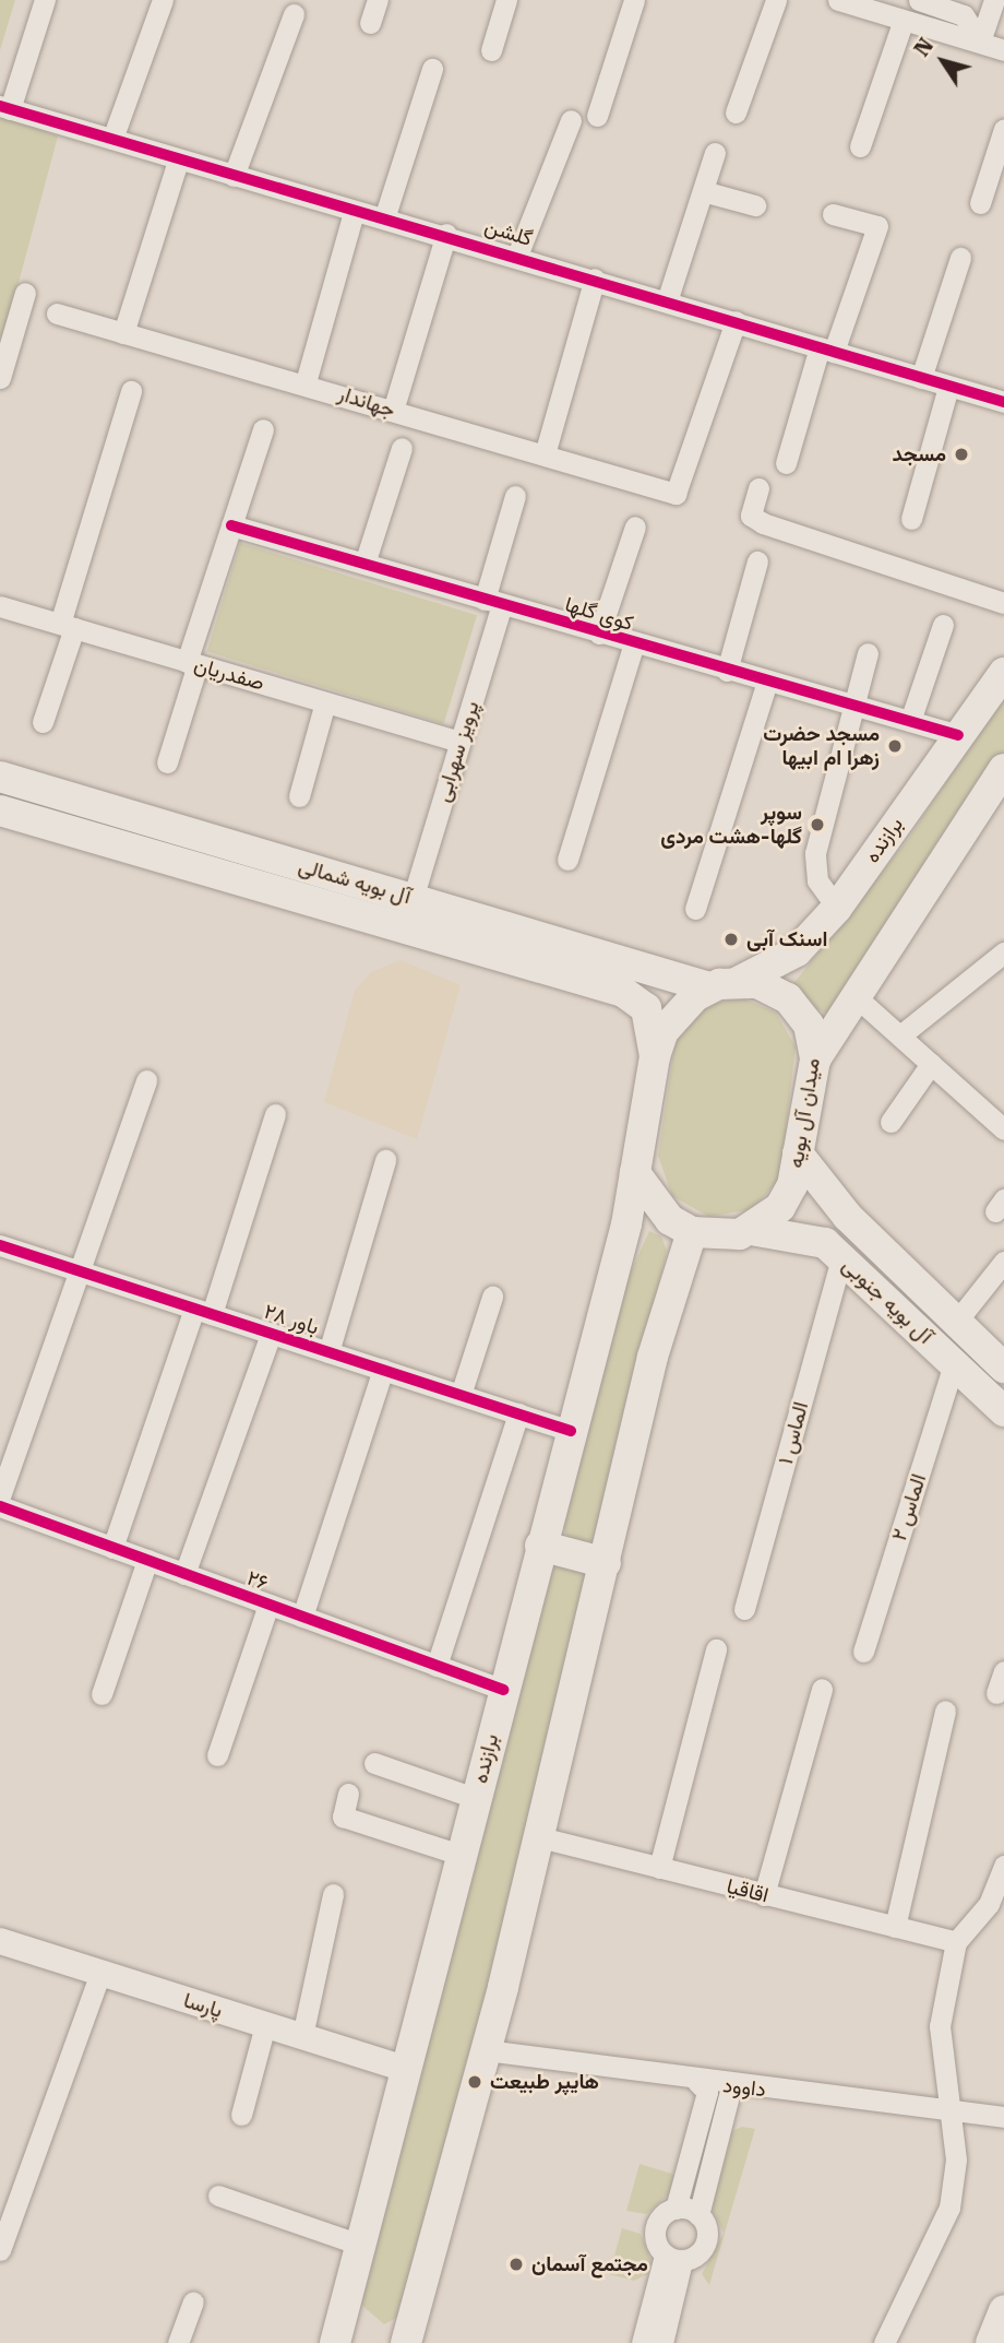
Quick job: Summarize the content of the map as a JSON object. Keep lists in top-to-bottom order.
{
  "streets": {
    "main road": [
      "برازنده",
      "آل بویه شمالی",
      "میدان آل بویه",
      "آل بویه جنوبی"
    ],
    "street": [
      "گلشن",
      "جهاندار",
      "کوی گلها",
      "صفدریان",
      "پرویز سهرابی",
      "باور ۲۸",
      "الماس ۱",
      "الماس ۲",
      "۲۶",
      "اقاقیا",
      "پارسا",
      "داوود"
    ]
  },
  "crossings": [
    ["گلشن", "جهاندار"],
    ["کوی گلها", "پرویز سهرابی"],
    ["کوی گلها", "برازنده"],
    ["صفدریان", "پرویز سهرابی"],
    ["پرویز سهرابی", "آل بویه شمالی"],
    ["برازنده", "آل بویه شمالی"],
    ["برازنده", "میدان آل بویه"],
    ["برازنده", "آل بویه جنوبی"],
    ["برازنده", "باور ۲۸"],
    ["برازنده", "۲۶"],
    ["برازنده", "پارسا"],
    ["آل بویه شمالی", "میدان آل بویه"],
    ["آل بویه شمالی", "آل بویه جنوبی"],
    ["میدان آل بویه", "آل بویه جنوبی"],
    ["آل بویه جنوبی", "الماس ۱"],
    ["آل بویه جنوبی", "الماس ۲"]
  ],
  "places": [
    "مسجد",
    "مسجد حضرت زهرا ام ابیها",
    "سوپر گلها-هشت مردی",
    "اسنک آبی",
    "هایپر طبیعت",
    "مجتمع آسمان"
  ],
  "north": "top left"
}
